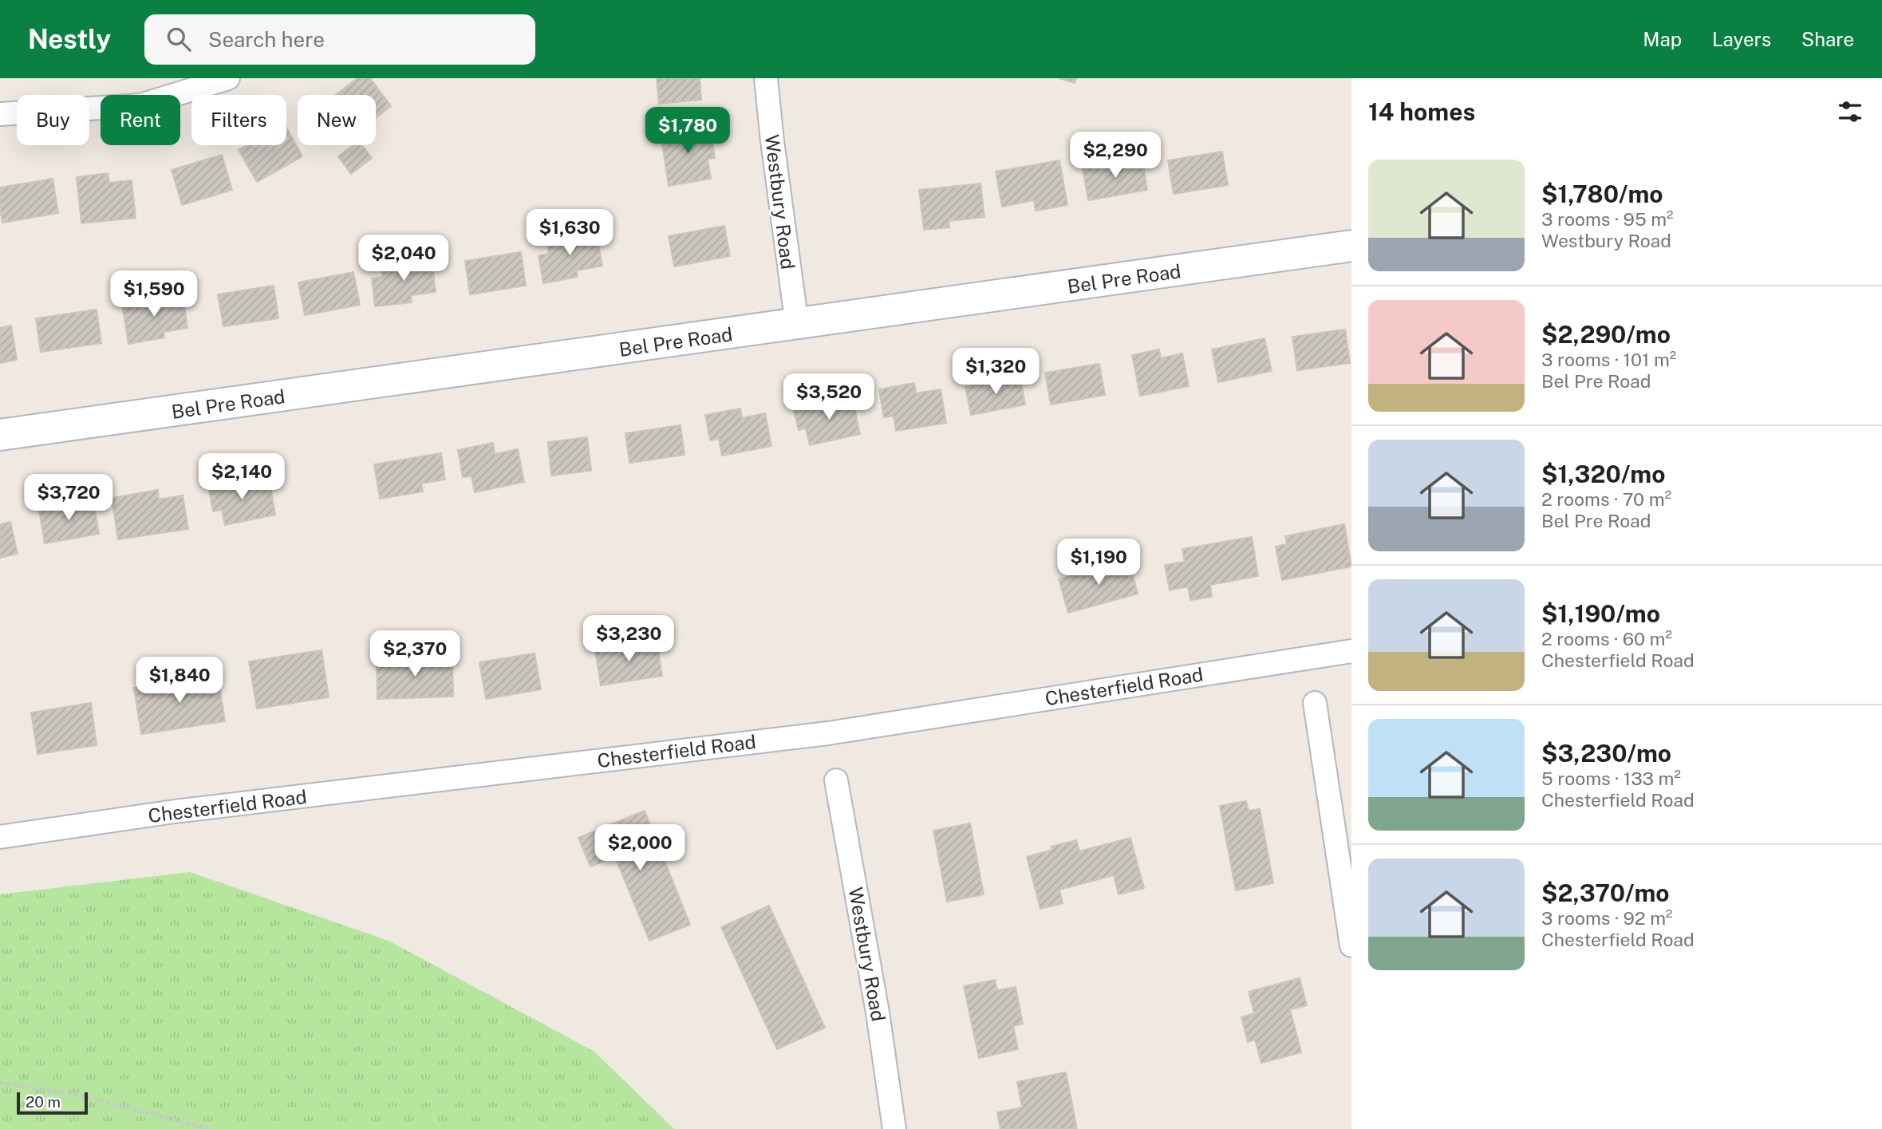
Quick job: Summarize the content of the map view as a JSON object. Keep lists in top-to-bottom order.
{
  "streets": {
    "main road": ["Bel Pre Road"],
    "street": ["Westbury Road", "Chesterfield Road"]
  },
  "crossings": [
    ["Westbury Road", "Bel Pre Road"]
  ],
  "scale_bar": "20 m",
  "page": {
    "header": "Nestly",
    "search": "Search here",
    "nav": ["Map", "Layers", "Share"],
    "heading": "14 homes",
    "chip": [
      "Buy",
      "Rent",
      "Filters",
      "New"
    ],
    "price": [
      "$1,780",
      "$2,290",
      "$1,630",
      "$2,040",
      "$1,590",
      "$1,320",
      "$3,520",
      "$2,140",
      "$3,720",
      "$1,190",
      "$3,230",
      "$2,370",
      "$1,840",
      "$2,000"
    ],
    "list": [
      {
        "name": "$1,780/mo",
        "note": "3 rooms · 95 m² · Westbury Road"
      },
      {
        "name": "$2,290/mo",
        "note": "3 rooms · 101 m² · Bel Pre Road"
      },
      {
        "name": "$1,320/mo",
        "note": "2 rooms · 70 m² · Bel Pre Road"
      },
      {
        "name": "$1,190/mo",
        "note": "2 rooms · 60 m² · Chesterfield Road"
      },
      {
        "name": "$3,230/mo",
        "note": "5 rooms · 133 m² · Chesterfield Road"
      },
      {
        "name": "$2,370/mo",
        "note": "3 rooms · 92 m² · Chesterfield Road"
      }
    ],
    "scale": "20 m"
  }
}
